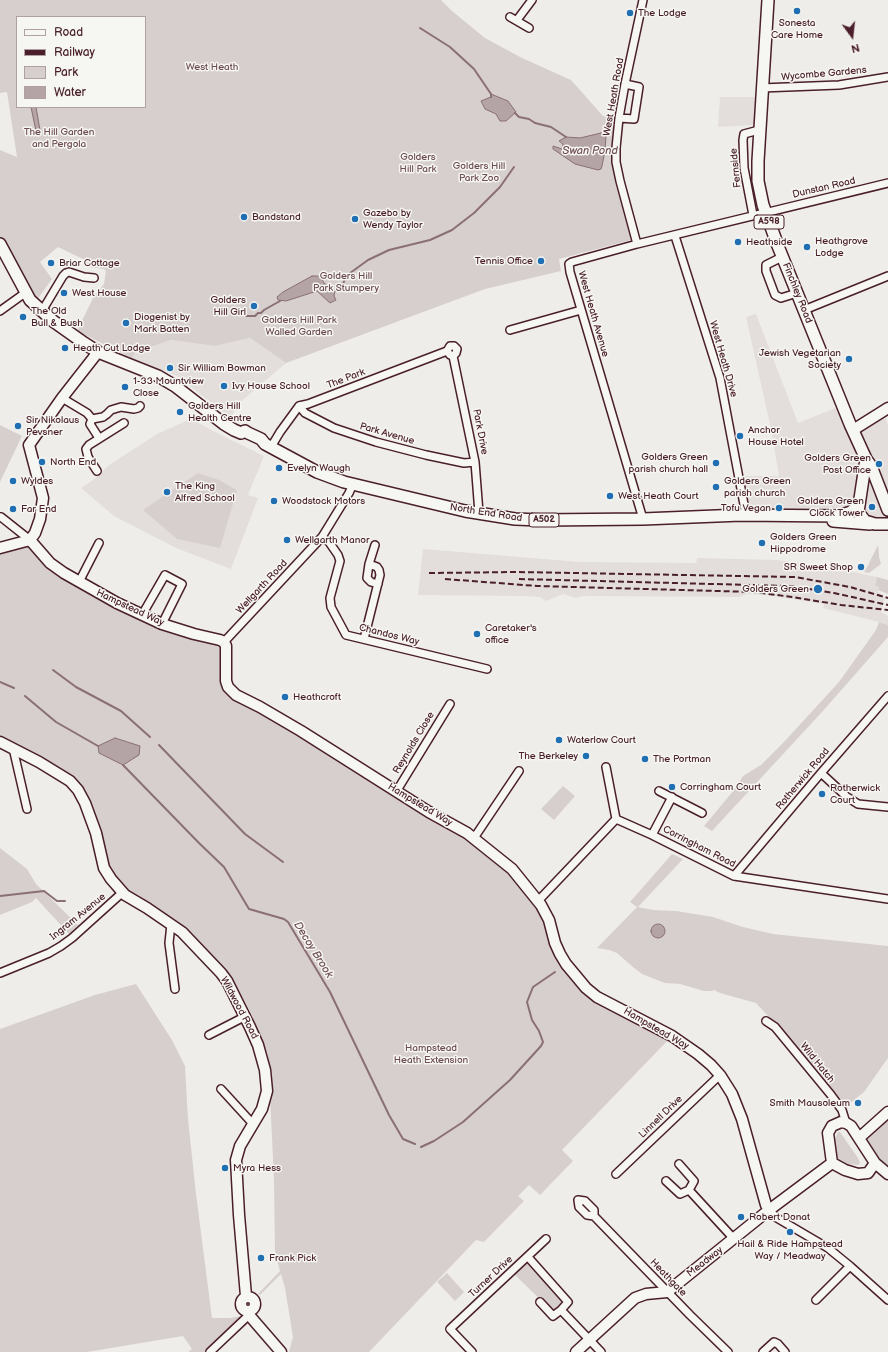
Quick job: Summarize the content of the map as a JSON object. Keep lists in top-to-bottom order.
{
  "streets": {
    "main road": [
      "A598",
      "Finchley Road",
      "North End Road",
      "A502"
    ],
    "street": [
      "Wycombe Gardens",
      "West Heath Road",
      "Fernside",
      "Dunstan Road",
      "West Heath Avenue",
      "West Heath Drive",
      "The Park",
      "Park Drive",
      "Park Avenue",
      "Wellgarth Road",
      "Hampstead Way",
      "Chandos Way",
      "Reynolds Close",
      "Rotherwick Road",
      "Corringham Road",
      "Ingram Avenue",
      "Wildwood Road",
      "Wild Hatch",
      "Linnell Drive",
      "Meadway",
      "Turner Drive",
      "Heathgate"
    ]
  },
  "crossings": [
    ["Wycombe Gardens", "Finchley Road"],
    ["West Heath Road", "West Heath Avenue"],
    ["Fernside", "Finchley Road"],
    ["Fernside", "West Heath Avenue"],
    ["Dunstan Road", "Finchley Road"],
    ["Dunstan Road", "West Heath Avenue"],
    ["Finchley Road", "West Heath Avenue"],
    ["Finchley Road", "North End Road"],
    ["Finchley Road", "A502"],
    ["West Heath Avenue", "West Heath Drive"],
    ["West Heath Avenue", "North End Road"],
    ["West Heath Drive", "North End Road"],
    ["The Park", "Park Drive"],
    ["The Park", "Park Avenue"],
    ["Park Drive", "Park Avenue"],
    ["Park Drive", "North End Road"],
    ["North End Road", "A502"],
    ["North End Road", "Wellgarth Road"],
    ["Wellgarth Road", "Hampstead Way"],
    ["Wellgarth Road", "Chandos Way"],
    ["Hampstead Way", "Reynolds Close"],
    ["Hampstead Way", "Linnell Drive"],
    ["Hampstead Way", "Meadway"],
    ["Rotherwick Road", "Corringham Road"],
    ["Ingram Avenue", "Wildwood Road"],
    ["Meadway", "Heathgate"]
  ],
  "water": ["Swan Pond", "Decoy Brook"],
  "parks": [
    "West Heath",
    "The Hill Garden and Pergola",
    "Golders Hill Park",
    "Golders Hill Park Zoo",
    "Golders Hill Park Stumpery",
    "Golders Hill Park Walled Garden",
    "Hampstead Heath Extension"
  ],
  "places": [
    "Sonesta Care Home",
    "The Lodge",
    "Bandstand",
    "Gazebo by Wendy Taylor",
    "Heathside",
    "Heathgrove Lodge",
    "Tennis Office",
    "Briar Cottage",
    "West House",
    "Golders Hill Girl",
    "The Old Bull & Bush",
    "Diogenist by Mark Batten",
    "Heath Cut Lodge",
    "Jewish Vegetarian Society",
    "Sir William Bowman",
    "Ivy House School",
    "1-33 Mountview Close",
    "Golders Hill Health Centre",
    "Sir Nikolaus Pevsner",
    "Anchor House Hotel",
    "North End",
    "Golders Green parish church hall",
    "Golders Green Post Office",
    "Evelyn Waugh",
    "Wyldes",
    "Golders Green parish church",
    "The King Alfred School",
    "West Heath Court",
    "Woodstock Motors",
    "Golders Green Clock Tower",
    "Tofu Vegan",
    "Far End",
    "Wellgarth Manor",
    "Golders Green Hippodrome",
    "SR Sweet Shop",
    "Golders Green",
    "Caretaker's office",
    "Heathcroft",
    "Waterlow Court",
    "The Berkeley",
    "The Portman",
    "Corringham Court",
    "Rotherwick Court",
    "Smith Mausoleum",
    "Myra Hess",
    "Robert Donat",
    "Hail & Ride Hampstead Way / Meadway",
    "Frank Pick"
  ],
  "legend": [
    "Road",
    "Railway",
    "Park",
    "Water"
  ],
  "north": "bottom"
}
